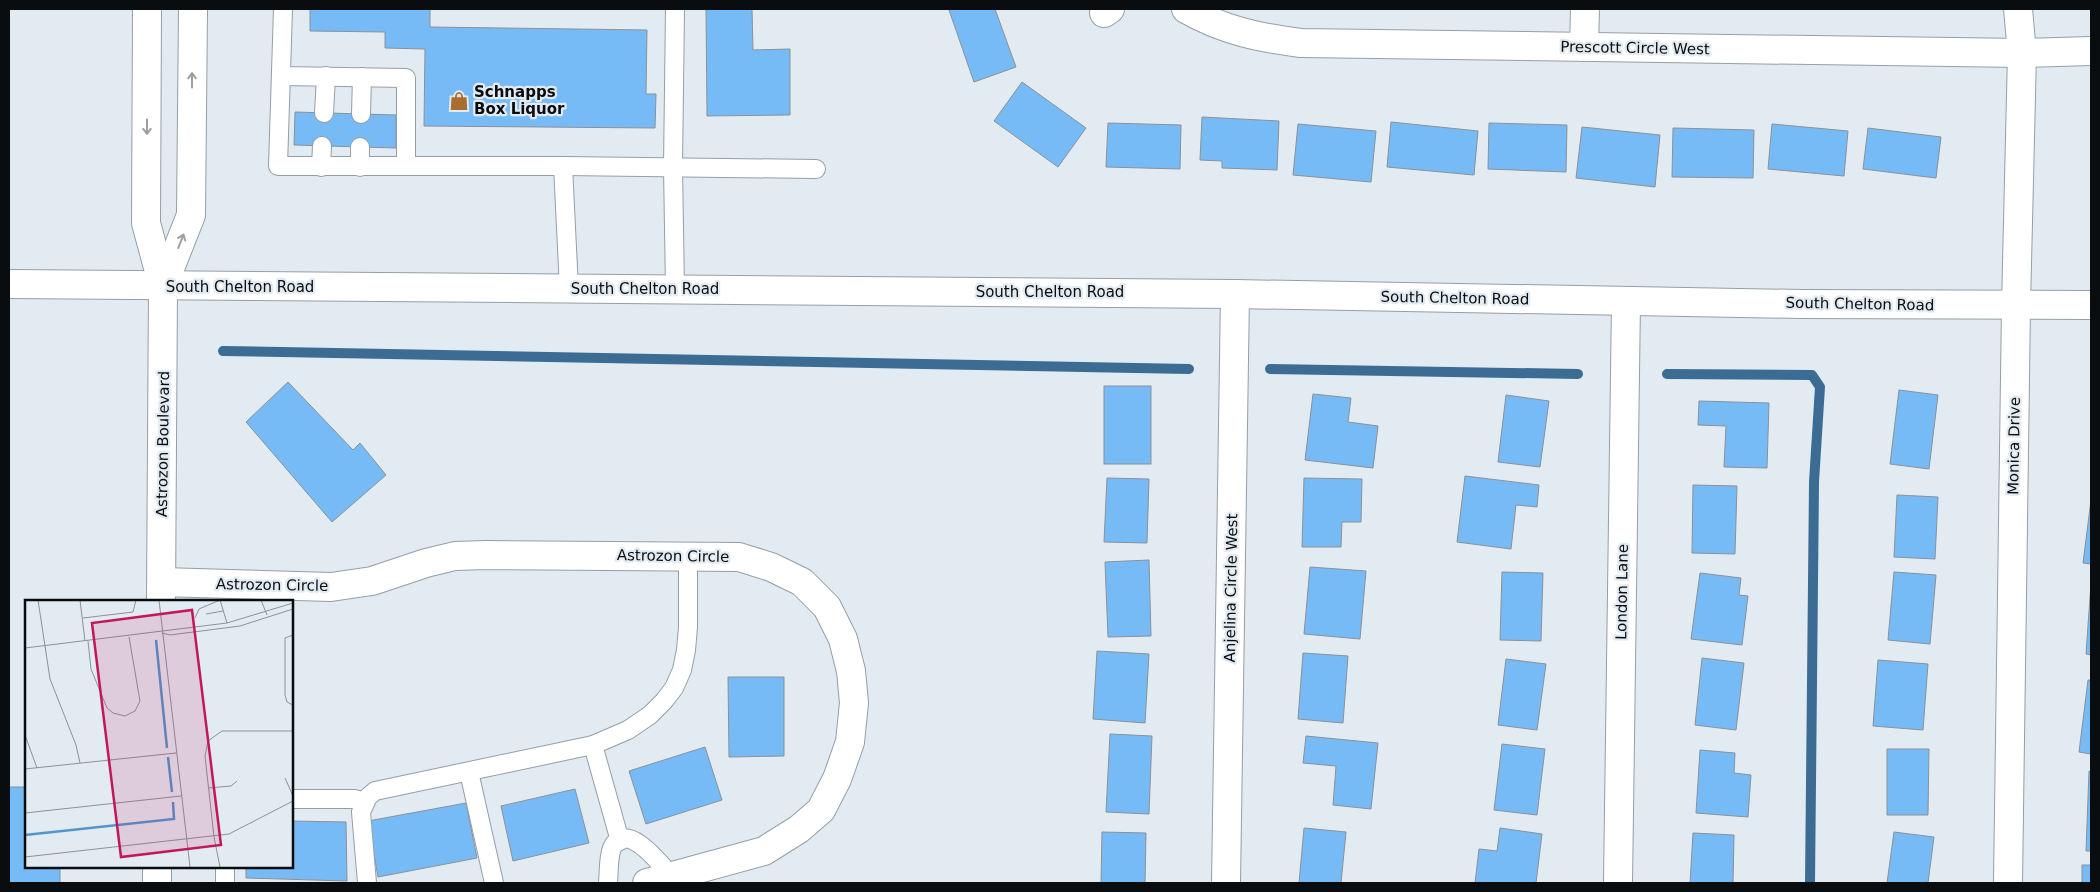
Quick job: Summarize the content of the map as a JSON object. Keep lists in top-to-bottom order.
{
  "streets": {
    "street": [
      "Prescott Circle West",
      "South Chelton Road",
      "Astrozon Boulevard",
      "Monica Drive",
      "Astrozon Circle",
      "Anjelina Circle West",
      "London Lane"
    ]
  },
  "crossings": [
    ["Prescott Circle West", "Monica Drive"],
    ["South Chelton Road", "Astrozon Boulevard"],
    ["South Chelton Road", "Monica Drive"],
    ["South Chelton Road", "Anjelina Circle West"],
    ["South Chelton Road", "London Lane"],
    ["Astrozon Boulevard", "Astrozon Circle"]
  ],
  "places": {
    "shop": ["Schnapps Box Liquor"]
  }
}
